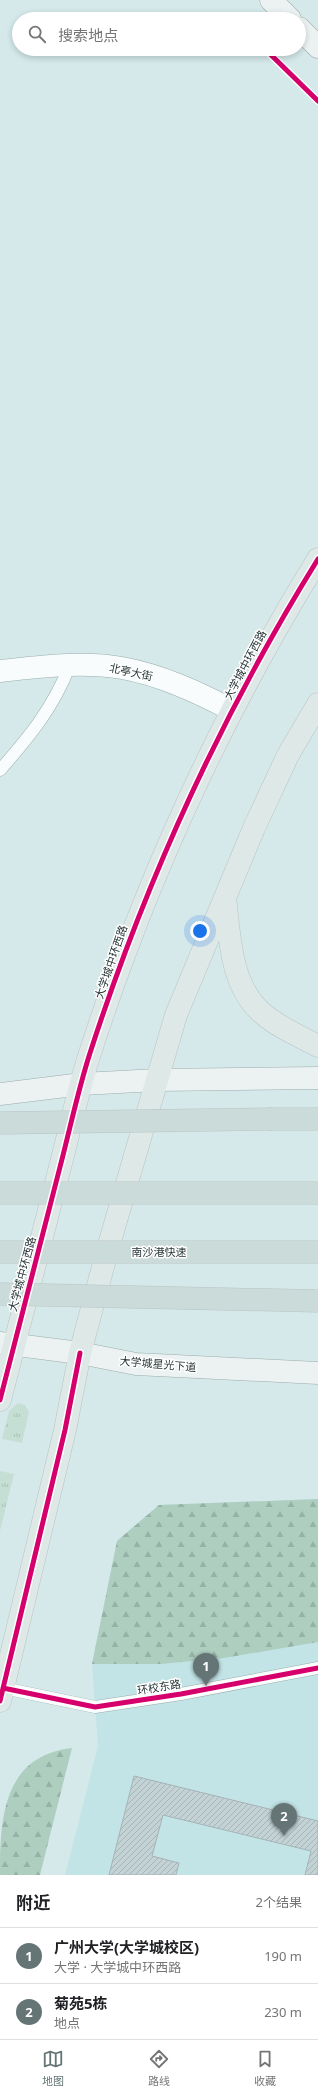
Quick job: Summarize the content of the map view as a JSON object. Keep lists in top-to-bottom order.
{
  "streets": {
    "highway": ["南沙港快速"],
    "main road": ["大学城中环西路", "大学城星光下道"],
    "street": ["北亭大街"],
    "lane": ["环校东路"]
  },
  "crossings": [
    ["大学城中环西路", "北亭大街"],
    ["大学城中环西路", "大学城星光下道"]
  ],
  "page": {
    "search": "搜索地点",
    "pins": ["1", "2"],
    "heading": ["附近", "2个结果"],
    "list": [
      {
        "mark": "1",
        "name": "广州大学(大学城校区)",
        "note": "大学 · 大学城中环西路",
        "value": "190 m"
      },
      {
        "mark": "2",
        "name": "菊苑5栋",
        "note": "地点",
        "value": "230 m"
      }
    ],
    "nav": ["地图", "路线", "收藏"]
  }
}
